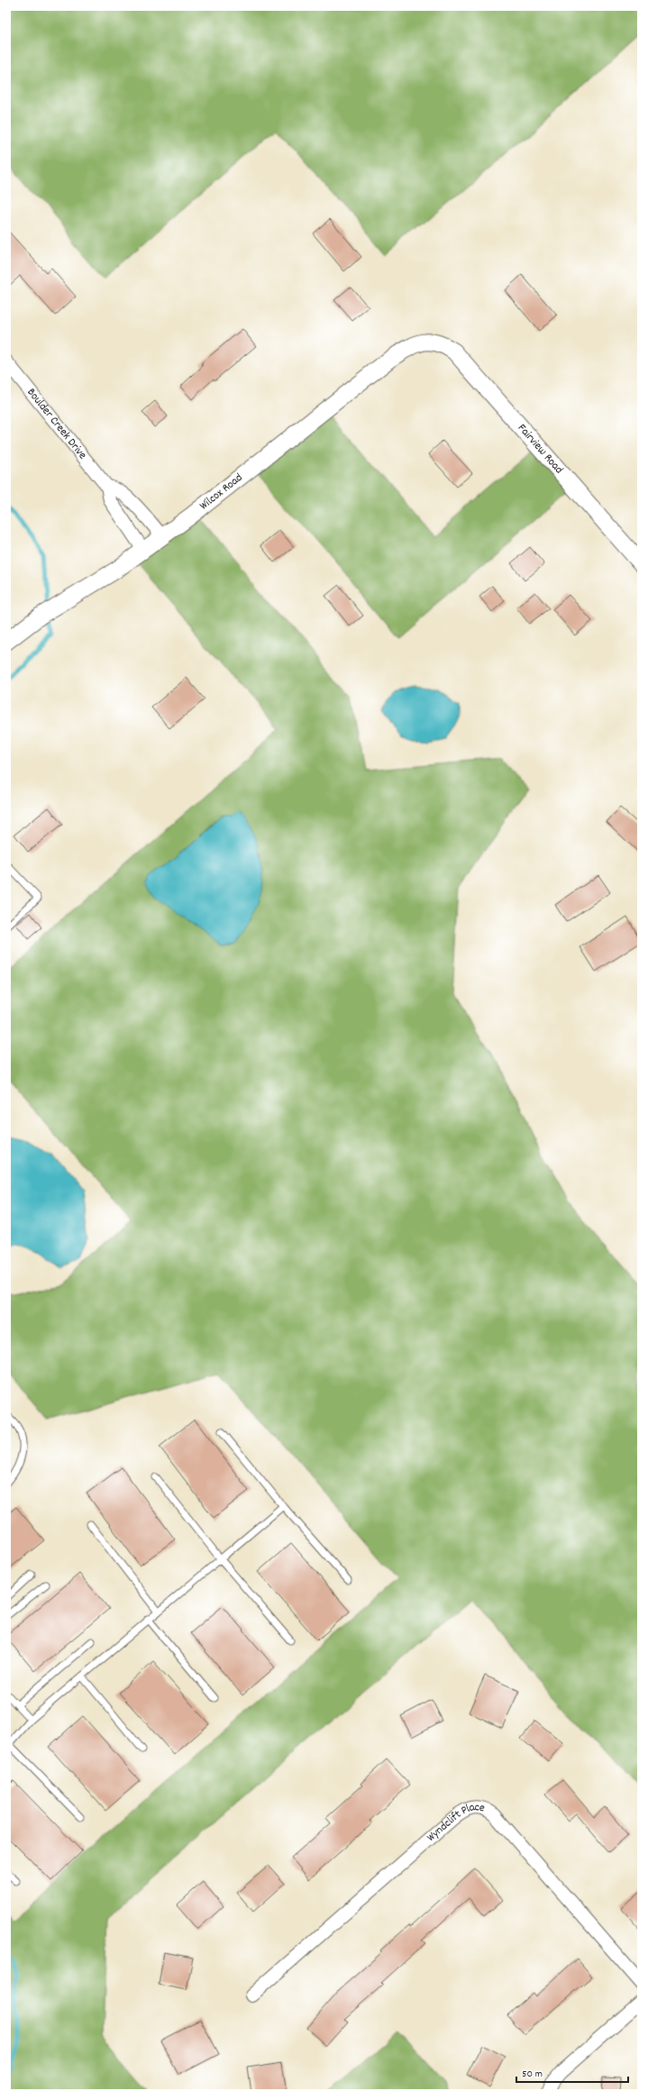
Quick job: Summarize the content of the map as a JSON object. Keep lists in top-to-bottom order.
{
  "streets": {
    "street": [
      "Boulder Creek Drive",
      "Fairview Road",
      "Wilcox Road",
      "Wyndclift Place"
    ]
  },
  "crossings": [
    ["Boulder Creek Drive", "Wilcox Road"],
    ["Fairview Road", "Wilcox Road"]
  ],
  "scale_bar": "50 m"
}
